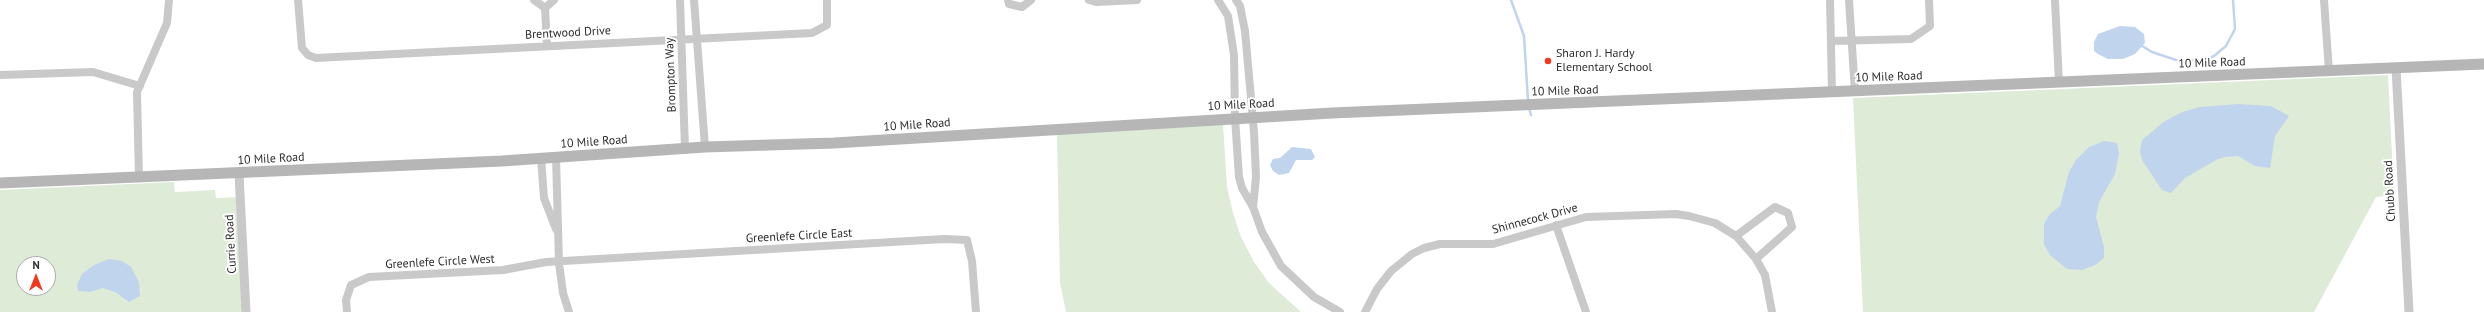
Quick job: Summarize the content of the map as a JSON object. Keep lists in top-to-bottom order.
{
  "streets": {
    "main road": ["10 Mile Road"],
    "street": [
      "Brentwood Drive",
      "Brompton Way",
      "Chubb Road",
      "Shinnecock Drive",
      "Greenlefe Circle East",
      "Currie Road",
      "Greenlefe Circle West"
    ]
  },
  "crossings": [
    ["Brentwood Drive", "Brompton Way"],
    ["10 Mile Road", "Brompton Way"],
    ["10 Mile Road", "Chubb Road"],
    ["10 Mile Road", "Currie Road"],
    ["Greenlefe Circle East", "Greenlefe Circle West"]
  ],
  "places": ["Sharon J. Hardy Elementary School"],
  "north": "top"
}
